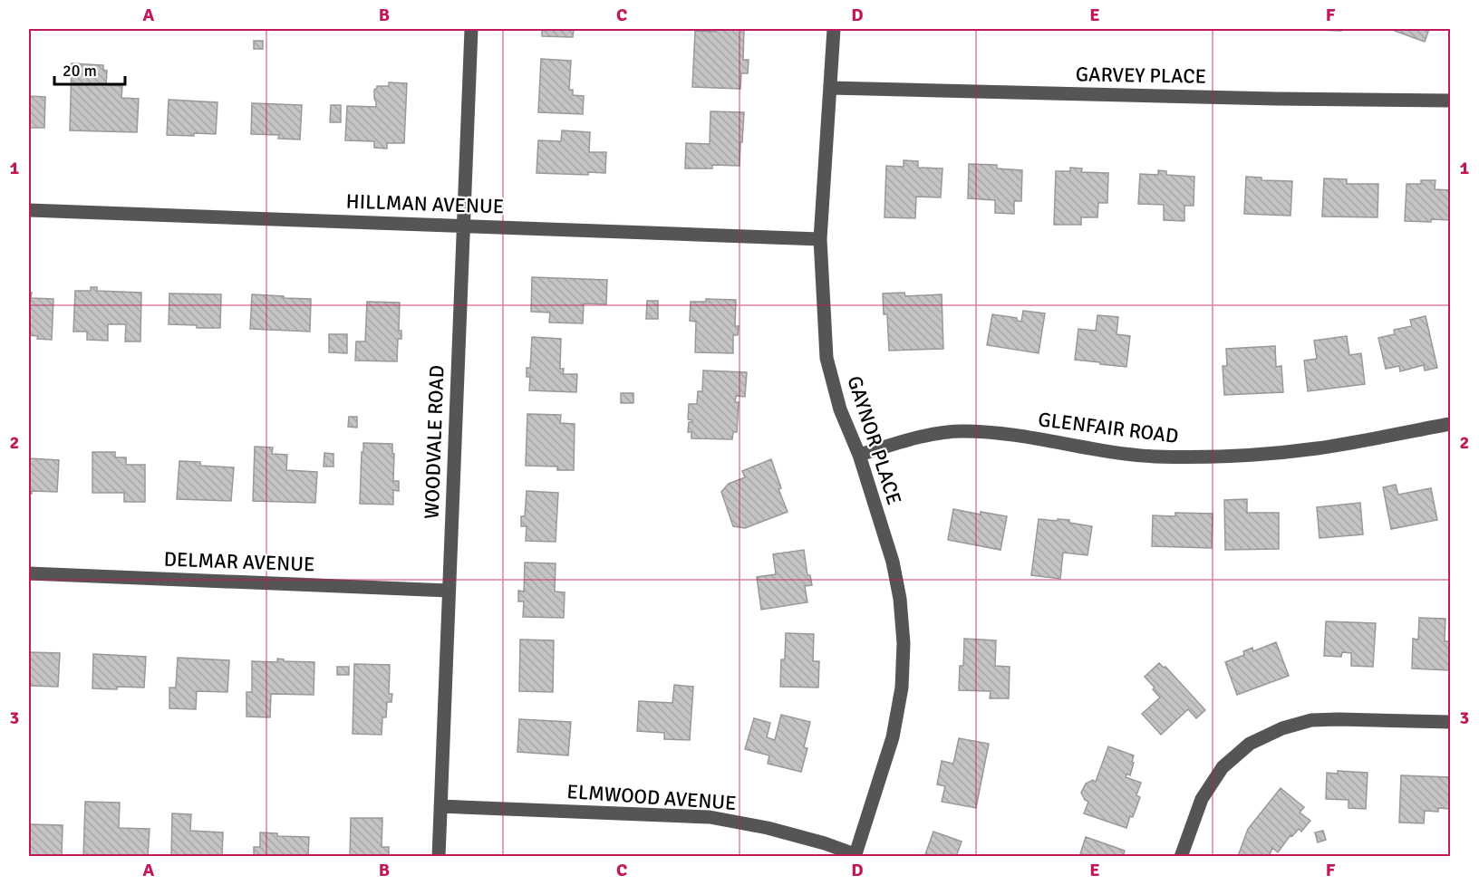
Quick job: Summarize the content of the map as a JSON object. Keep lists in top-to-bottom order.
{
  "streets": {
    "street": [
      "GARVEY PLACE",
      "HILLMAN AVENUE",
      "GLENFAIR ROAD",
      "GAYNOR PLACE",
      "WOODVALE ROAD",
      "DELMAR AVENUE",
      "ELMWOOD AVENUE"
    ]
  },
  "crossings": [
    ["GARVEY PLACE", "GAYNOR PLACE"],
    ["HILLMAN AVENUE", "GAYNOR PLACE"],
    ["HILLMAN AVENUE", "WOODVALE ROAD"],
    ["GLENFAIR ROAD", "GAYNOR PLACE"],
    ["GAYNOR PLACE", "ELMWOOD AVENUE"],
    ["WOODVALE ROAD", "DELMAR AVENUE"],
    ["WOODVALE ROAD", "ELMWOOD AVENUE"]
  ],
  "scale_bar": "20 m",
  "grid": {
    "columns": [
      "A",
      "B",
      "C",
      "D",
      "E",
      "F"
    ],
    "rows": ["1", "2", "3"]
  }
}
